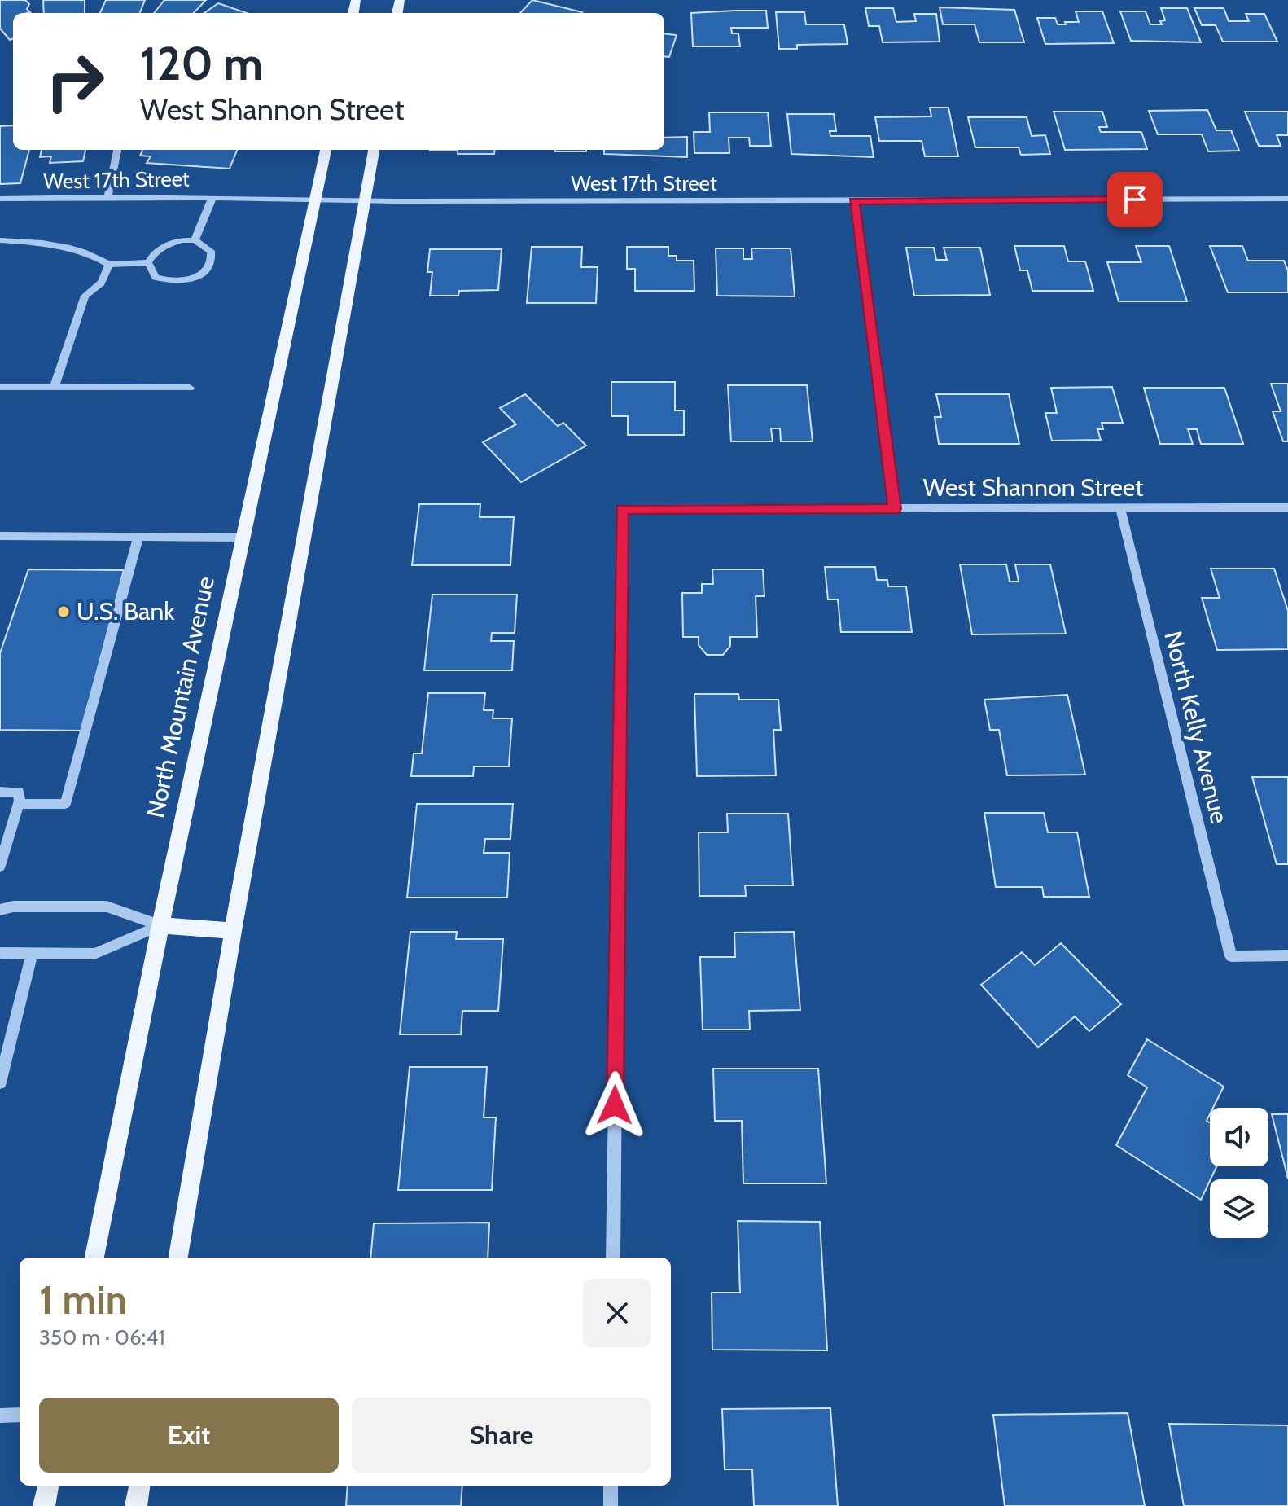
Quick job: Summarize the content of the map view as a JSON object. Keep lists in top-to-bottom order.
{
  "streets": {
    "main road": ["North Mountain Avenue"],
    "street": ["West 17th Street", "West Shannon Street", "North Kelly Avenue"]
  },
  "crossings": [
    ["West 17th Street", "North Mountain Avenue"],
    ["West Shannon Street", "North Kelly Avenue"]
  ],
  "places": ["U.S. Bank"],
  "page": {
    "turn": ["120 m", "West Shannon Street"],
    "heading": ["1 min", "350 m · 06:41"],
    "buttons": ["Exit", "Share"]
  }
}
